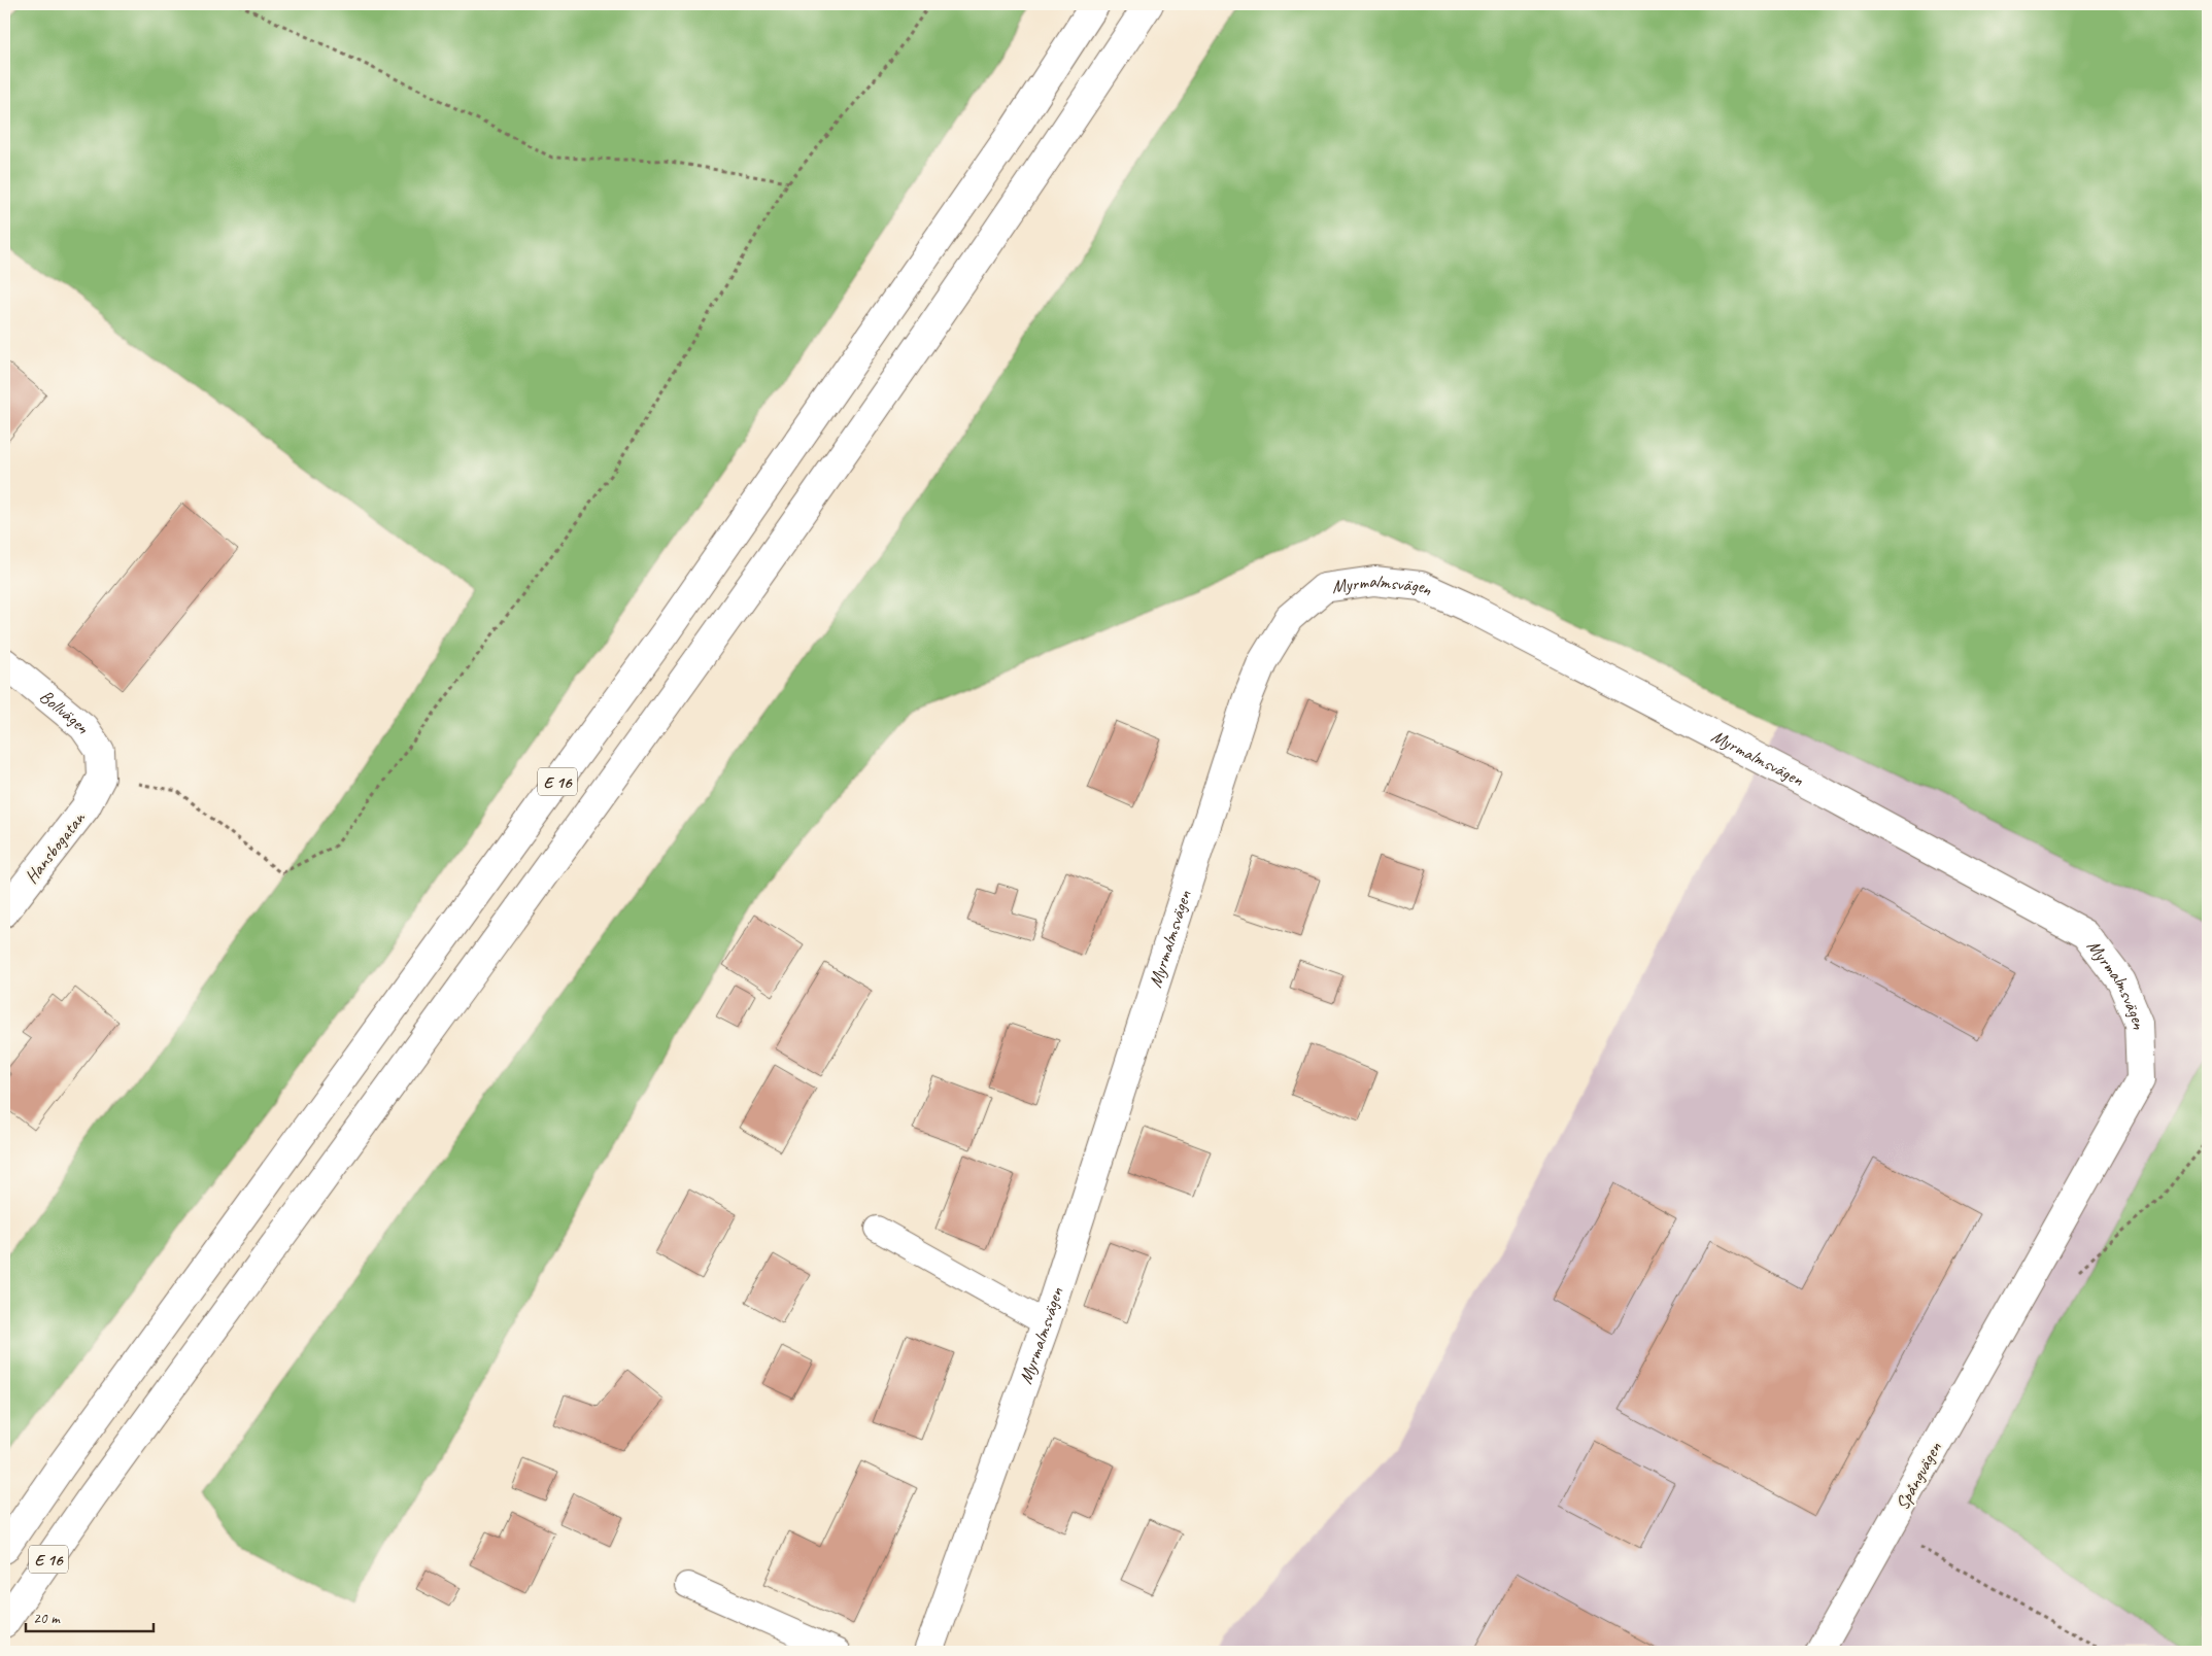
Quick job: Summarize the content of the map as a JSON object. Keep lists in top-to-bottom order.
{
  "streets": {
    "main road": [
      "Myrmalmsvägen",
      "Bollvägen",
      "E 16",
      "Hansbogatan",
      "Spångvägen"
    ]
  },
  "crossings": [
    ["Myrmalmsvägen", "Spångvägen"],
    ["Bollvägen", "Hansbogatan"]
  ],
  "scale_bar": "20 m"
}
